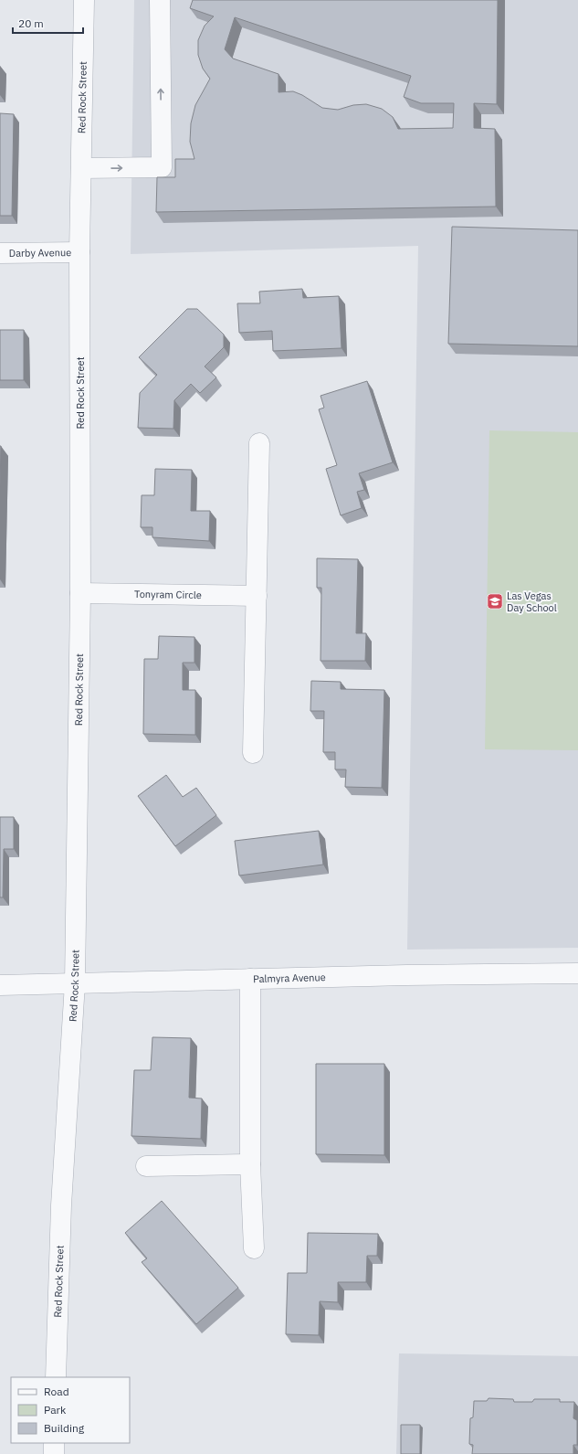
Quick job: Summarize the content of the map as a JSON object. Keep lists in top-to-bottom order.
{
  "streets": {
    "street": [
      "Red Rock Street",
      "Darby Avenue",
      "Tonyram Circle",
      "Palmyra Avenue"
    ]
  },
  "crossings": [
    ["Red Rock Street", "Darby Avenue"],
    ["Red Rock Street", "Tonyram Circle"],
    ["Red Rock Street", "Palmyra Avenue"]
  ],
  "places": {
    "school or university": ["Las Vegas Day School"]
  },
  "legend": ["Road", "Park", "Building"],
  "scale_bar": "20 m"
}
